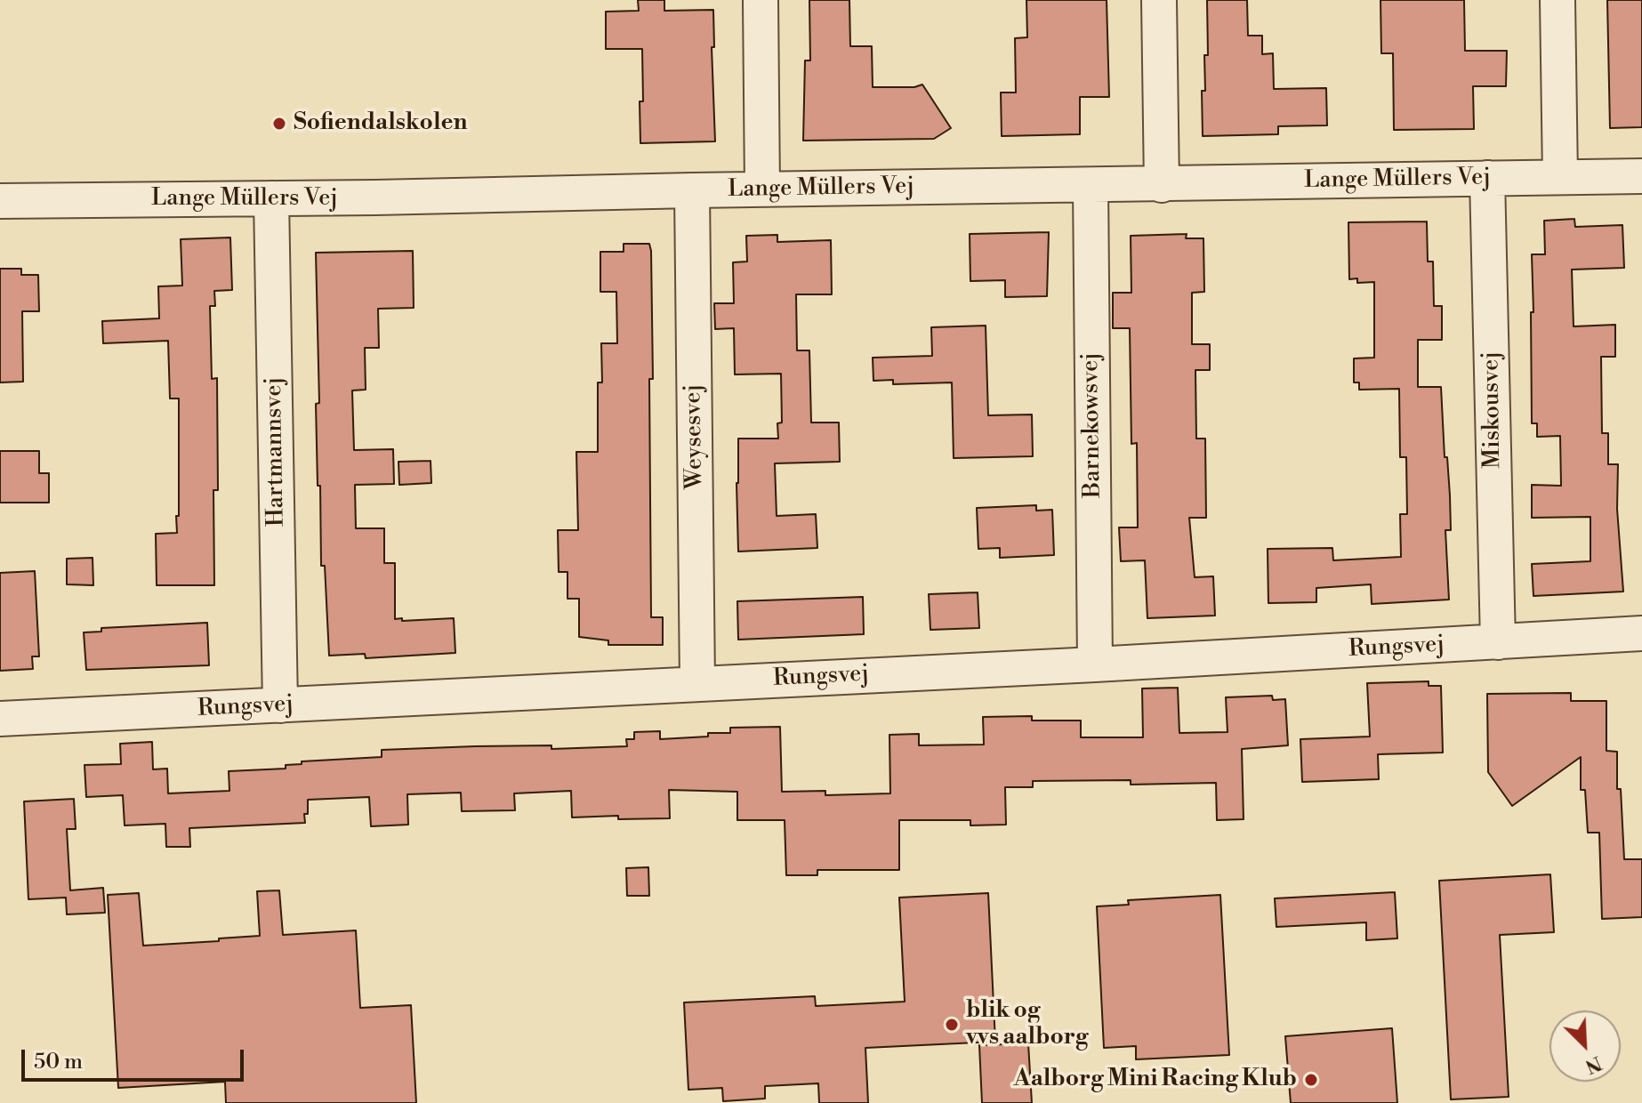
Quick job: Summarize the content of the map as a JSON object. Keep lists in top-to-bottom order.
{
  "streets": {
    "street": [
      "Lange Müllers Vej",
      "Miskousvej",
      "Barnekowsvej",
      "Weysesvej",
      "Hartmannsvej",
      "Rungsvej"
    ]
  },
  "crossings": [
    ["Lange Müllers Vej", "Miskousvej"],
    ["Lange Müllers Vej", "Barnekowsvej"],
    ["Lange Müllers Vej", "Weysesvej"],
    ["Lange Müllers Vej", "Hartmannsvej"],
    ["Miskousvej", "Rungsvej"],
    ["Barnekowsvej", "Rungsvej"],
    ["Weysesvej", "Rungsvej"],
    ["Hartmannsvej", "Rungsvej"]
  ],
  "places": ["Sofiendalskolen", "blik og vvs aalborg", "Aalborg Mini Racing Klub"],
  "scale_bar": "50 m",
  "north": "bottom right"
}
